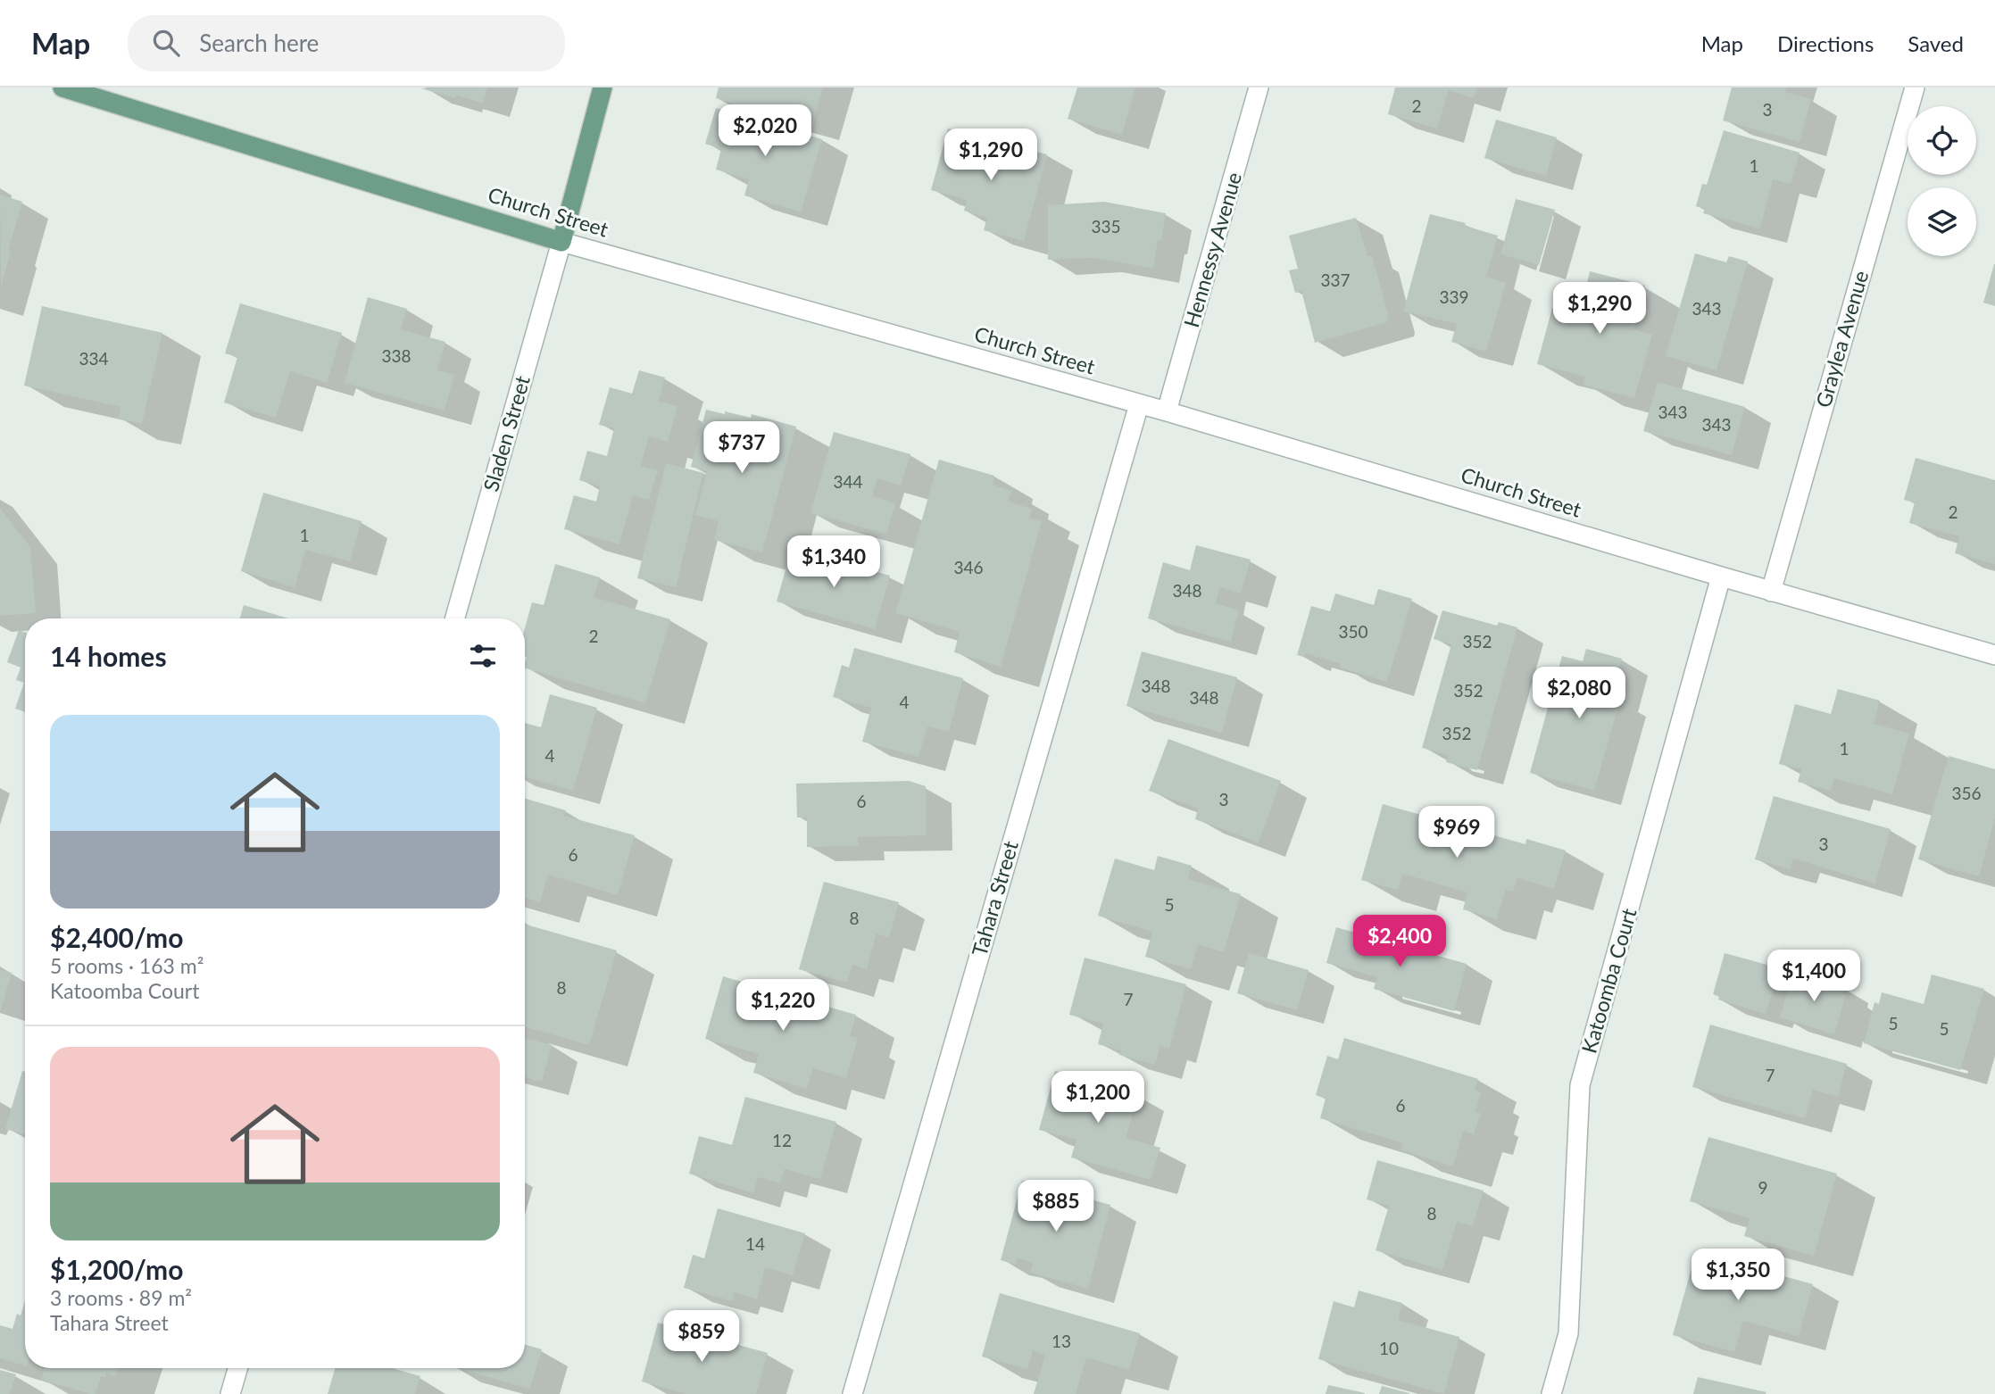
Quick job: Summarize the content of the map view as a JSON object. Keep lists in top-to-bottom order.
{
  "streets": {
    "main road": ["Church Street"],
    "street": [
      "Hennessy Avenue",
      "Graylea Avenue",
      "Sladen Street",
      "Tahara Street",
      "Katoomba Court"
    ]
  },
  "crossings": [
    ["Church Street", "Hennessy Avenue"],
    ["Church Street", "Graylea Avenue"],
    ["Church Street", "Sladen Street"],
    ["Church Street", "Tahara Street"],
    ["Church Street", "Katoomba Court"]
  ],
  "house_numbers": [
    "2",
    "3",
    "1",
    "335",
    "337",
    "339",
    "343",
    "338",
    "334",
    "343",
    "343",
    "344",
    "2",
    "1",
    "346",
    "348",
    "350",
    "2",
    "352",
    "348",
    "352",
    "348",
    "4",
    "352",
    "1",
    "4",
    "356",
    "3",
    "6",
    "3",
    "6",
    "5",
    "8",
    "8",
    "7",
    "5",
    "5",
    "7",
    "6",
    "12",
    "9",
    "8",
    "14",
    "13",
    "10"
  ],
  "page": {
    "header": "Map",
    "search": "Search here",
    "nav": ["Map", "Directions", "Saved"],
    "price": [
      "$2,020",
      "$1,290",
      "$1,290",
      "$737",
      "$1,340",
      "$2,080",
      "$969",
      "$2,400",
      "$1,400",
      "$1,220",
      "$1,200",
      "$885",
      "$1,350",
      "$859"
    ],
    "heading": "14 homes",
    "list": [
      {
        "name": "$2,400/mo",
        "note": "5 rooms · 163 m² · Katoomba Court"
      },
      {
        "name": "$1,200/mo",
        "note": "3 rooms · 89 m² · Tahara Street"
      }
    ]
  }
}
